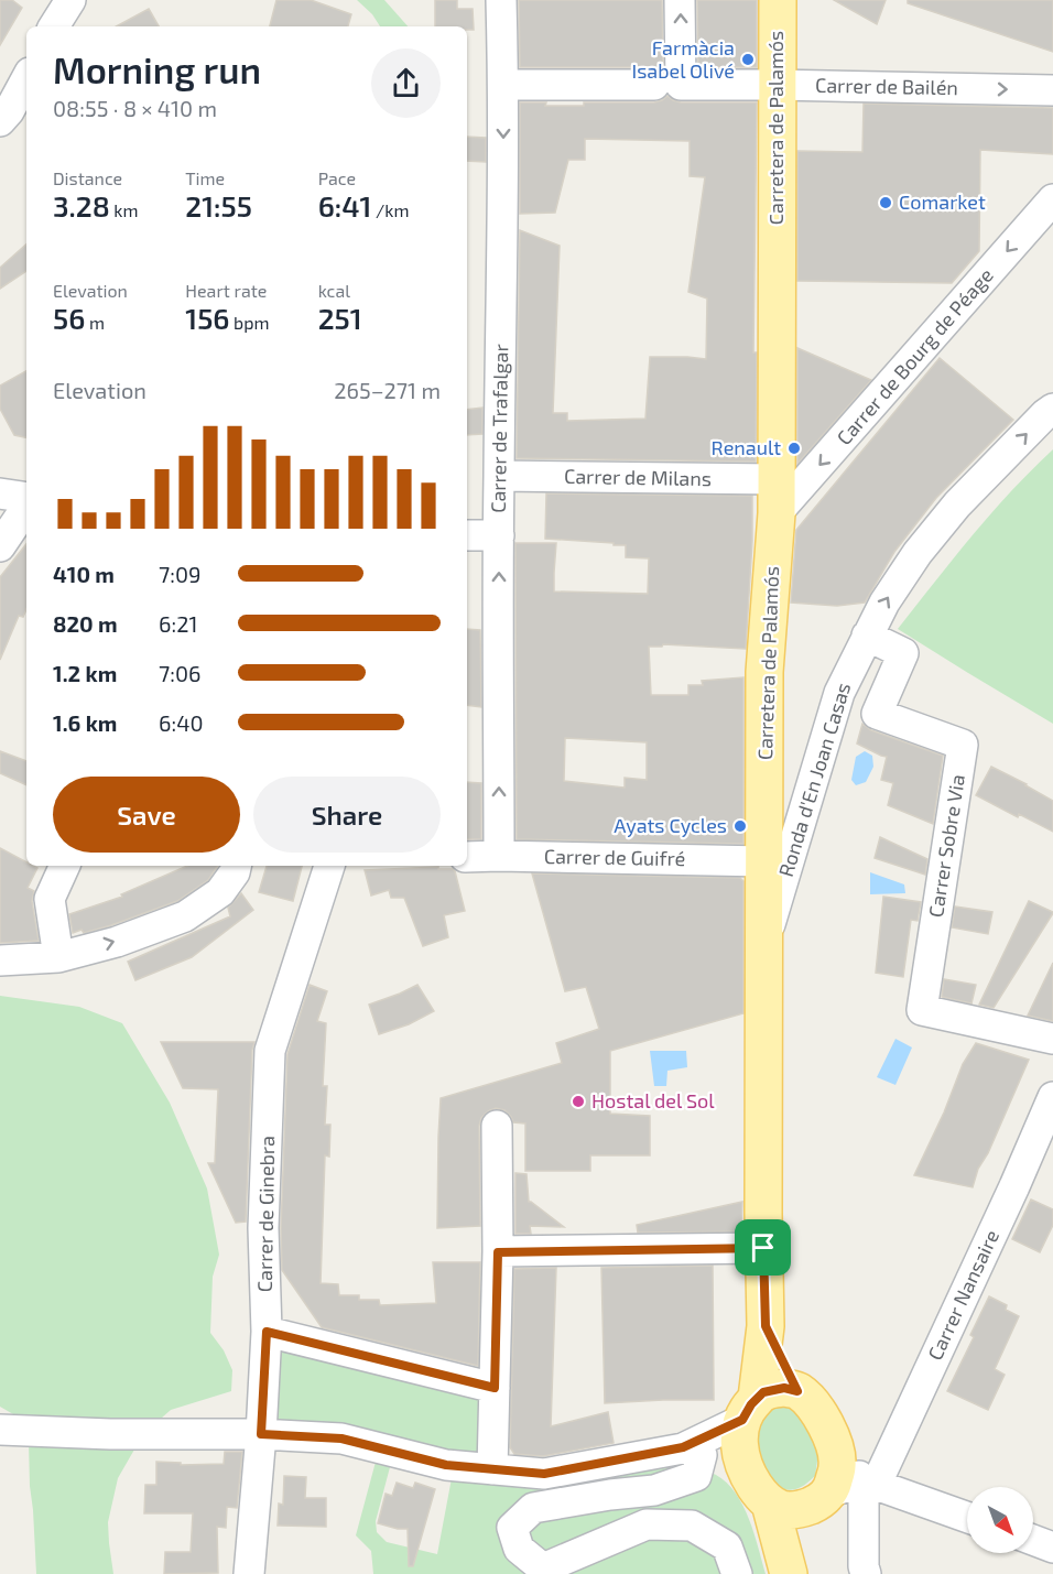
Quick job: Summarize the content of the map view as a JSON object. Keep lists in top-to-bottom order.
{
  "streets": {
    "main road": ["Carretera de Palamós"],
    "street": [
      "Carrer de Bailén",
      "Carrer de Bourg de Péage",
      "Carrer de Trafalgar",
      "Carrer de Milans",
      "Ronda d'En Joan Casas",
      "Carrer Sobre Via",
      "Carrer de Guifré",
      "Carrer de Ginebra",
      "Carrer Nansaire"
    ]
  },
  "crossings": [
    ["Carrer de Bailén", "Carretera de Palamós"],
    ["Carrer de Bailén", "Carrer de Trafalgar"],
    ["Carretera de Palamós", "Carrer de Bourg de Péage"],
    ["Carretera de Palamós", "Carrer de Milans"],
    ["Carretera de Palamós", "Ronda d'En Joan Casas"],
    ["Carretera de Palamós", "Carrer de Guifré"],
    ["Carrer de Bourg de Péage", "Carrer de Milans"],
    ["Carrer de Trafalgar", "Carrer de Milans"],
    ["Carrer de Trafalgar", "Carrer de Guifré"],
    ["Ronda d'En Joan Casas", "Carrer Sobre Via"]
  ],
  "one_way": ["Carrer de Bailén", "Carrer de Bourg de Péage", "Ronda d'En Joan Casas"],
  "places": [
    "Farmàcia Isabel Olivé",
    "Comarket",
    "Renault",
    "Ayats Cycles",
    "Hostal del Sol"
  ],
  "north": "bottom right",
  "page": {
    "heading": ["Morning run", "08:55 · 8 × 410 m"],
    "stats": [
      ["Distance", "3.28 km"],
      ["Time", "21:55"],
      ["Pace", "6:41 /km"],
      ["Elevation", "56 m"],
      ["Heart rate", "156 bpm"],
      ["kcal", "251"]
    ],
    "chart": ["Elevation", "265–271 m"],
    "list": [
      {
        "name": "410 m",
        "note": "7:09"
      },
      {
        "name": "820 m",
        "note": "6:21"
      },
      {
        "name": "1.2 km",
        "note": "7:06"
      },
      {
        "name": "1.6 km",
        "note": "6:40"
      }
    ],
    "buttons": ["Save", "Share"]
  }
}
